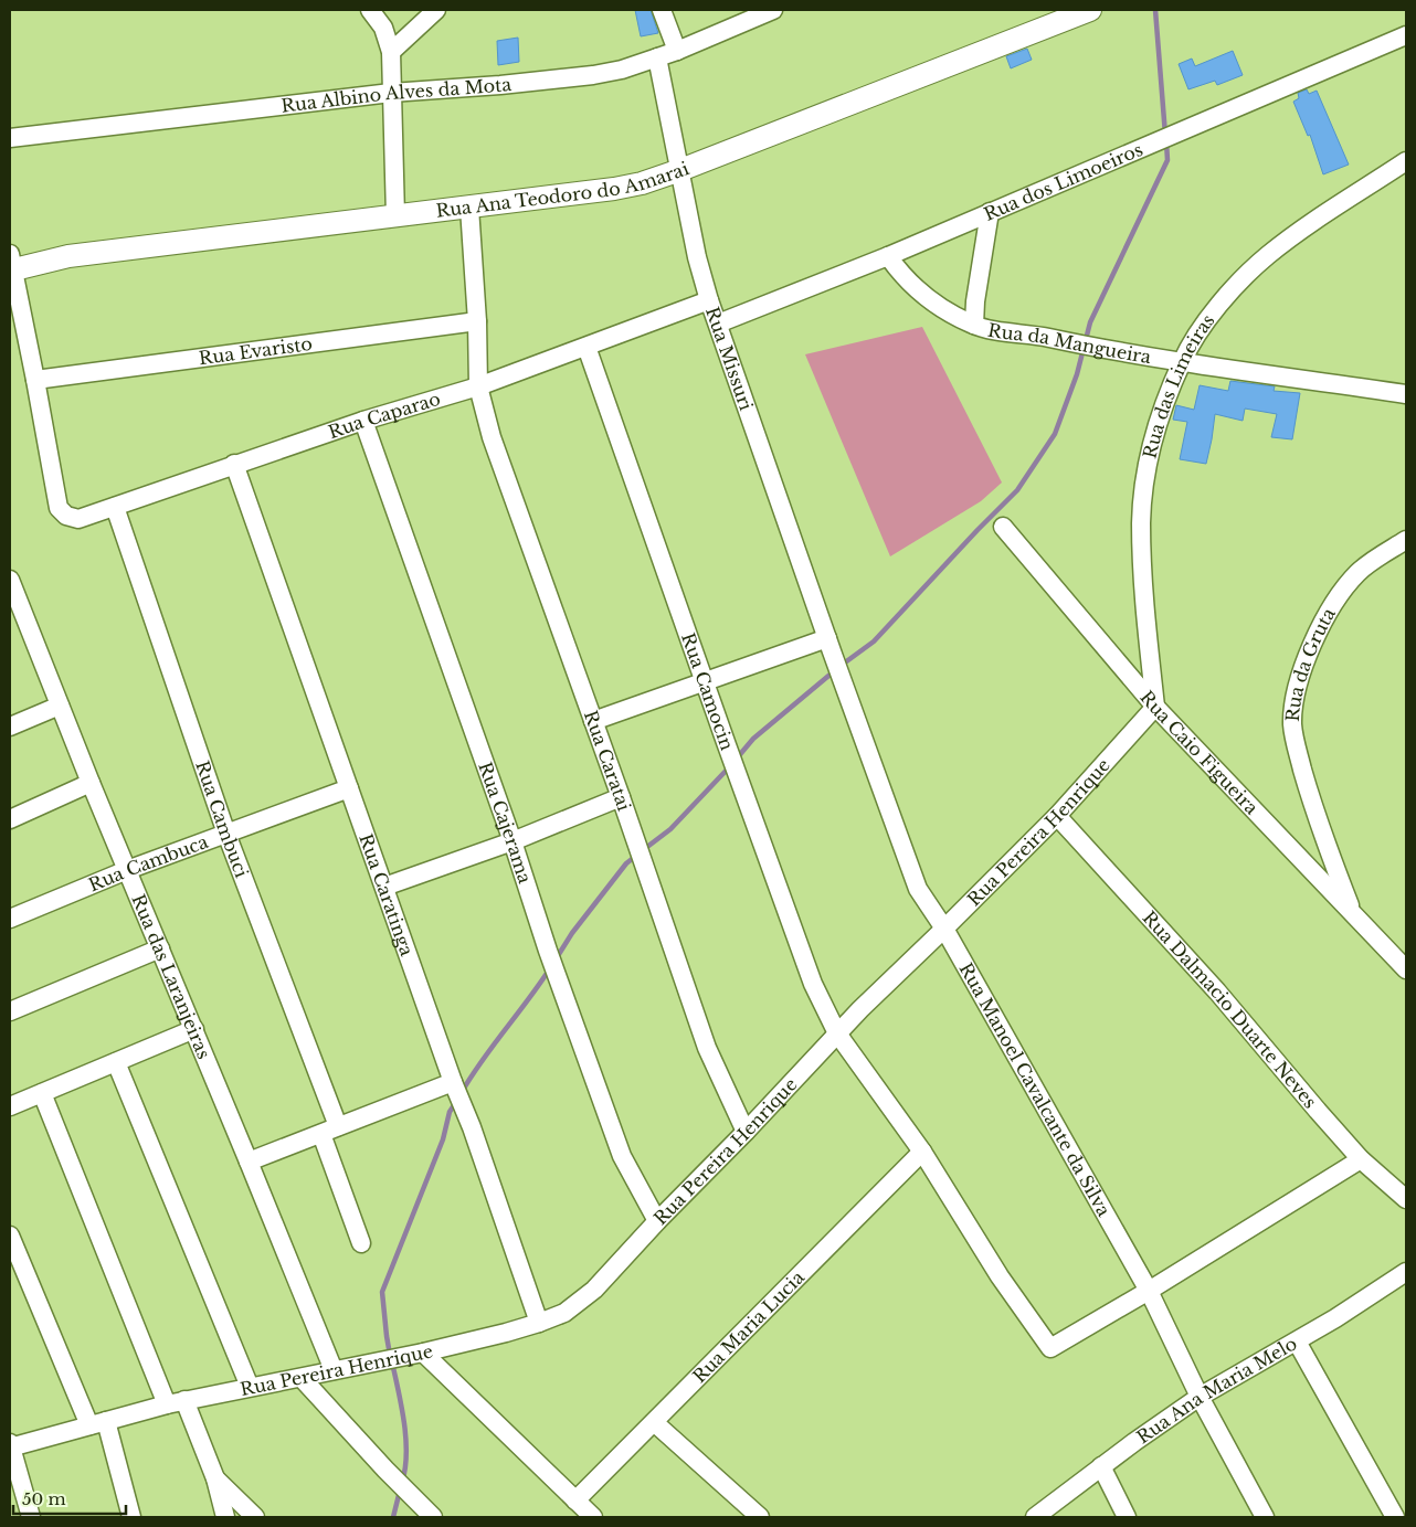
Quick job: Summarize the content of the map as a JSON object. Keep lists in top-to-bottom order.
{
  "streets": {
    "street": [
      "Rua Albino Alves da Mota",
      "Rua dos Limoeiros",
      "Rua Ana Teodoro do Amarai",
      "Rua da Mangueira",
      "Rua Evaristo",
      "Rua Missuri",
      "Rua das Limeiras",
      "Rua Caparao",
      "Rua da Gruta",
      "Rua Camocin",
      "Rua Caio Figueira",
      "Rua Caratai",
      "Rua Cambuci",
      "Rua Cajerama",
      "Rua Pereira Henrique",
      "Rua Cambuca",
      "Rua Caratinga",
      "Rua das Laranjeiras",
      "Rua Dalmacio Duarte Neves",
      "Rua Manoel Cavalcante da Silva",
      "Rua Maria Lucia",
      "Rua Ana Maria Melo"
    ]
  },
  "crossings": [
    ["Rua Albino Alves da Mota", "Rua Missuri"],
    ["Rua dos Limoeiros", "Rua da Mangueira"],
    ["Rua dos Limoeiros", "Rua Missuri"],
    ["Rua Ana Teodoro do Amarai", "Rua Missuri"],
    ["Rua Ana Teodoro do Amarai", "Rua Caratai"],
    ["Rua da Mangueira", "Rua das Limeiras"],
    ["Rua Evaristo", "Rua Caparao"],
    ["Rua Evaristo", "Rua Caratai"],
    ["Rua Missuri", "Rua Caparao"],
    ["Rua Missuri", "Rua Manoel Cavalcante da Silva"],
    ["Rua das Limeiras", "Rua Caio Figueira"],
    ["Rua das Limeiras", "Rua Pereira Henrique"],
    ["Rua Caparao", "Rua Camocin"],
    ["Rua Caparao", "Rua Caratai"],
    ["Rua Caparao", "Rua Cambuci"],
    ["Rua Caparao", "Rua Cajerama"],
    ["Rua Caparao", "Rua Caratinga"],
    ["Rua da Gruta", "Rua Caio Figueira"],
    ["Rua Camocin", "Rua Pereira Henrique"],
    ["Rua Camocin", "Rua Manoel Cavalcante da Silva"],
    ["Rua Camocin", "Rua Maria Lucia"],
    ["Rua Caio Figueira", "Rua Pereira Henrique"],
    ["Rua Caratai", "Rua Pereira Henrique"],
    ["Rua Cambuci", "Rua Cambuca"],
    ["Rua Cajerama", "Rua Pereira Henrique"],
    ["Rua Pereira Henrique", "Rua Caratinga"],
    ["Rua Pereira Henrique", "Rua das Laranjeiras"],
    ["Rua Pereira Henrique", "Rua Dalmacio Duarte Neves"],
    ["Rua Pereira Henrique", "Rua Manoel Cavalcante da Silva"],
    ["Rua Cambuca", "Rua Caratinga"],
    ["Rua Cambuca", "Rua das Laranjeiras"],
    ["Rua Manoel Cavalcante da Silva", "Rua Ana Maria Melo"]
  ],
  "scale_bar": "50 m"
}
